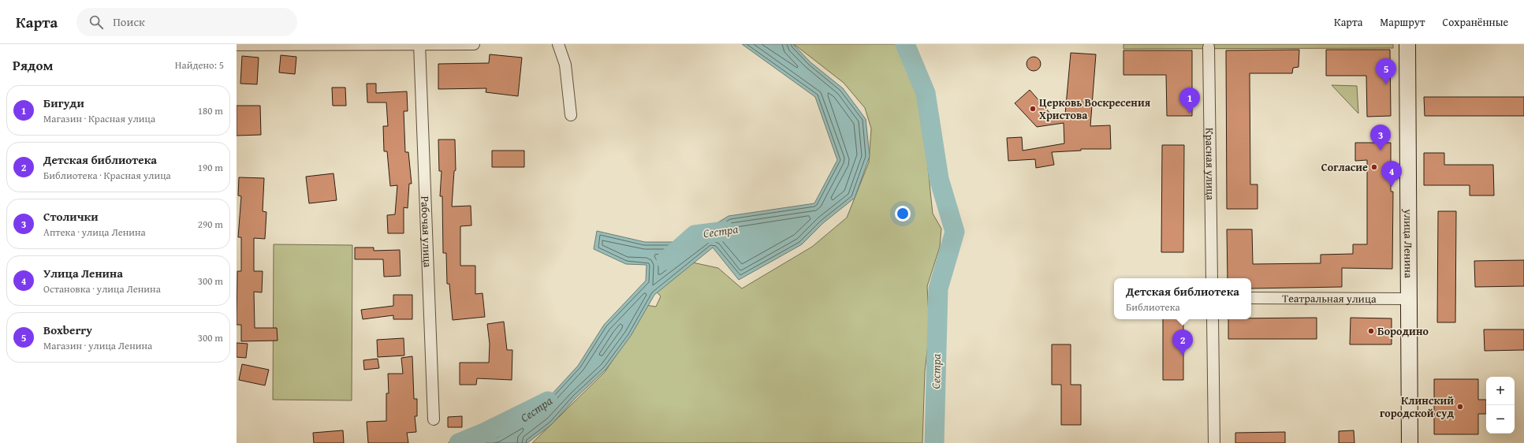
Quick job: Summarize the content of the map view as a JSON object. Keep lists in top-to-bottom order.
{
  "streets": {
    "street": [
      "Красная улица",
      "Рабочая улица",
      "улица Ленина",
      "Театральная улица"
    ]
  },
  "crossings": [
    ["улица Ленина", "Театральная улица"]
  ],
  "water": ["Сестра"],
  "places": [
    "Церковь Воскресения Христова",
    "Согласие",
    "Бородино",
    "Клинский городской суд"
  ],
  "page": {
    "header": "Карта",
    "search": "Поиск",
    "nav": ["Карта", "Маршрут", "Сохранённые"],
    "heading": ["Рядом", "Найдено: 5"],
    "pins": [
      "5",
      "1",
      "3",
      "4",
      "2"
    ],
    "list": [
      {
        "mark": "1",
        "name": "Бигуди",
        "note": "Магазин · Красная улица",
        "value": "180 m"
      },
      {
        "mark": "2",
        "name": "Детская библиотека",
        "note": "Библиотека · Красная улица",
        "value": "190 m"
      },
      {
        "mark": "3",
        "name": "Столички",
        "note": "Аптека · улица Ленина",
        "value": "290 m"
      },
      {
        "mark": "4",
        "name": "Улица Ленина",
        "note": "Остановка · улица Ленина",
        "value": "300 m"
      },
      {
        "mark": "5",
        "name": "Boxberry",
        "note": "Магазин · улица Ленина",
        "value": "300 m"
      }
    ],
    "popup": ["Детская библиотека", "Библиотека"],
    "map_buttons": ["+", "−"]
  }
}
